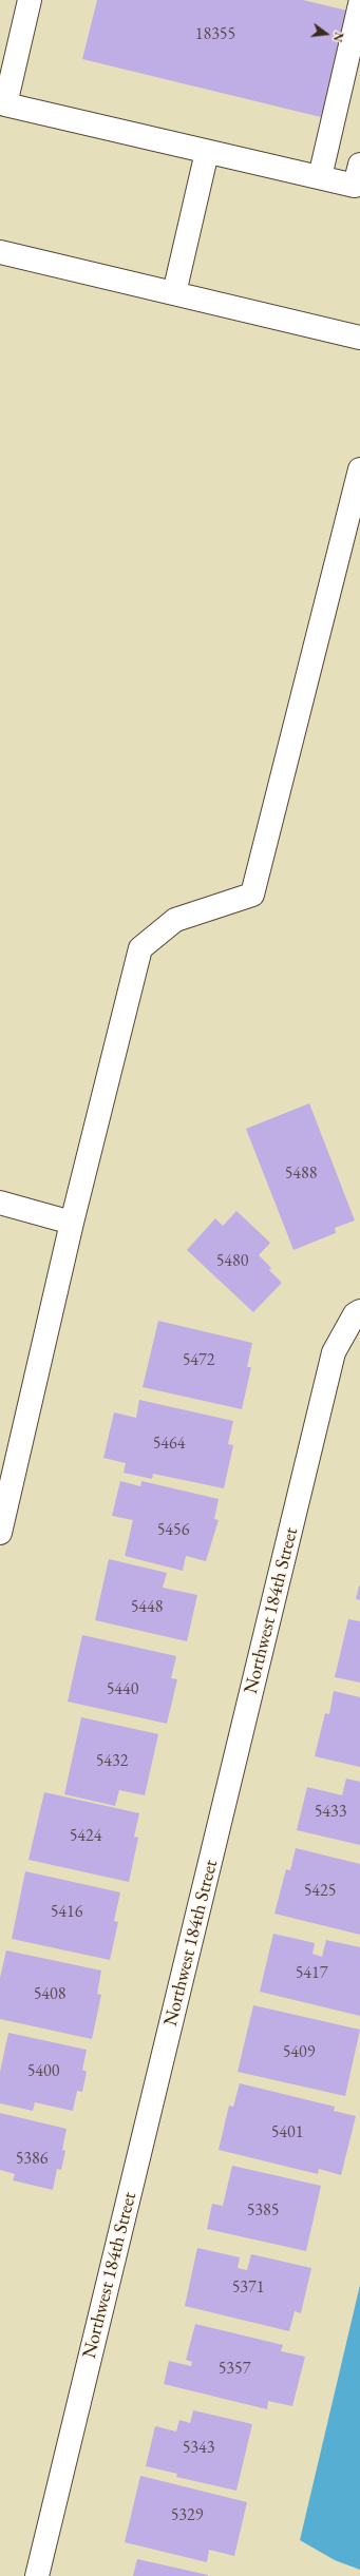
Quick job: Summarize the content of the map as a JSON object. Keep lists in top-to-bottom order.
{
  "streets": {
    "street": ["Northwest 184th Street"]
  },
  "house_numbers": [
    "18355",
    "5488",
    "5480",
    "5472",
    "5464",
    "5456",
    "5448",
    "5440",
    "5432",
    "5433",
    "5424",
    "5425",
    "5416",
    "5417",
    "5408",
    "5409",
    "5400",
    "5401",
    "5386",
    "5385",
    "5371",
    "5357",
    "5343",
    "5329"
  ],
  "north": "right"
}
